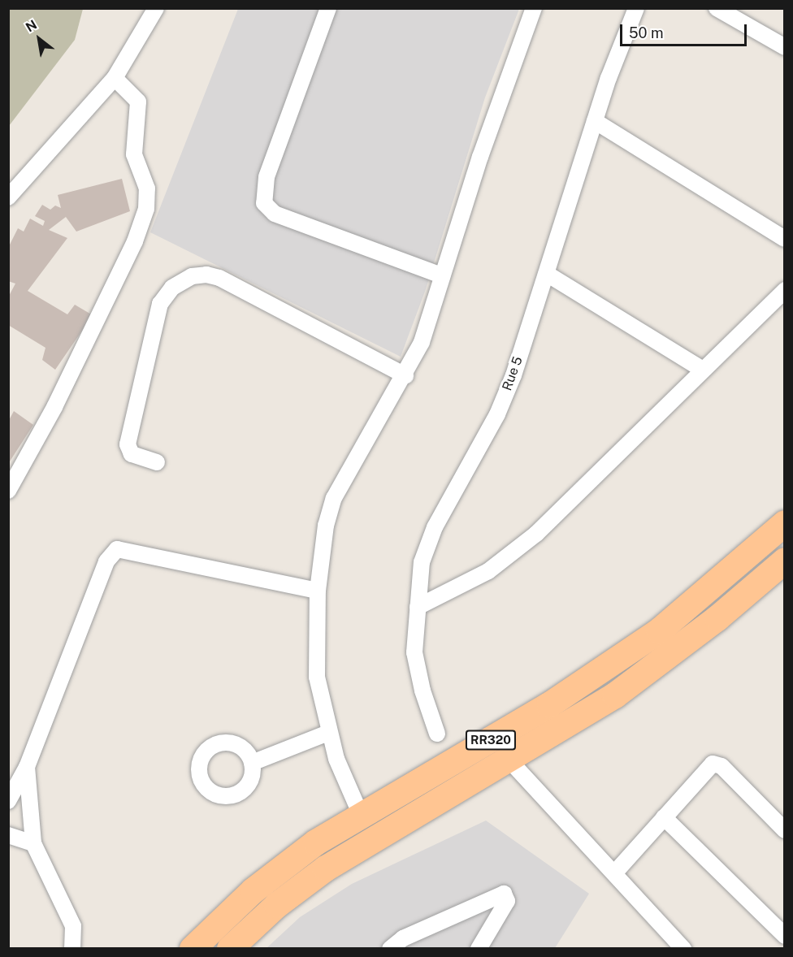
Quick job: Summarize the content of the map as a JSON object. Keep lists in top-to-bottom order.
{
  "streets": {
    "main road": ["RR320"],
    "street": ["Rue 5"]
  },
  "scale_bar": "50 m",
  "north": "top left"
}
